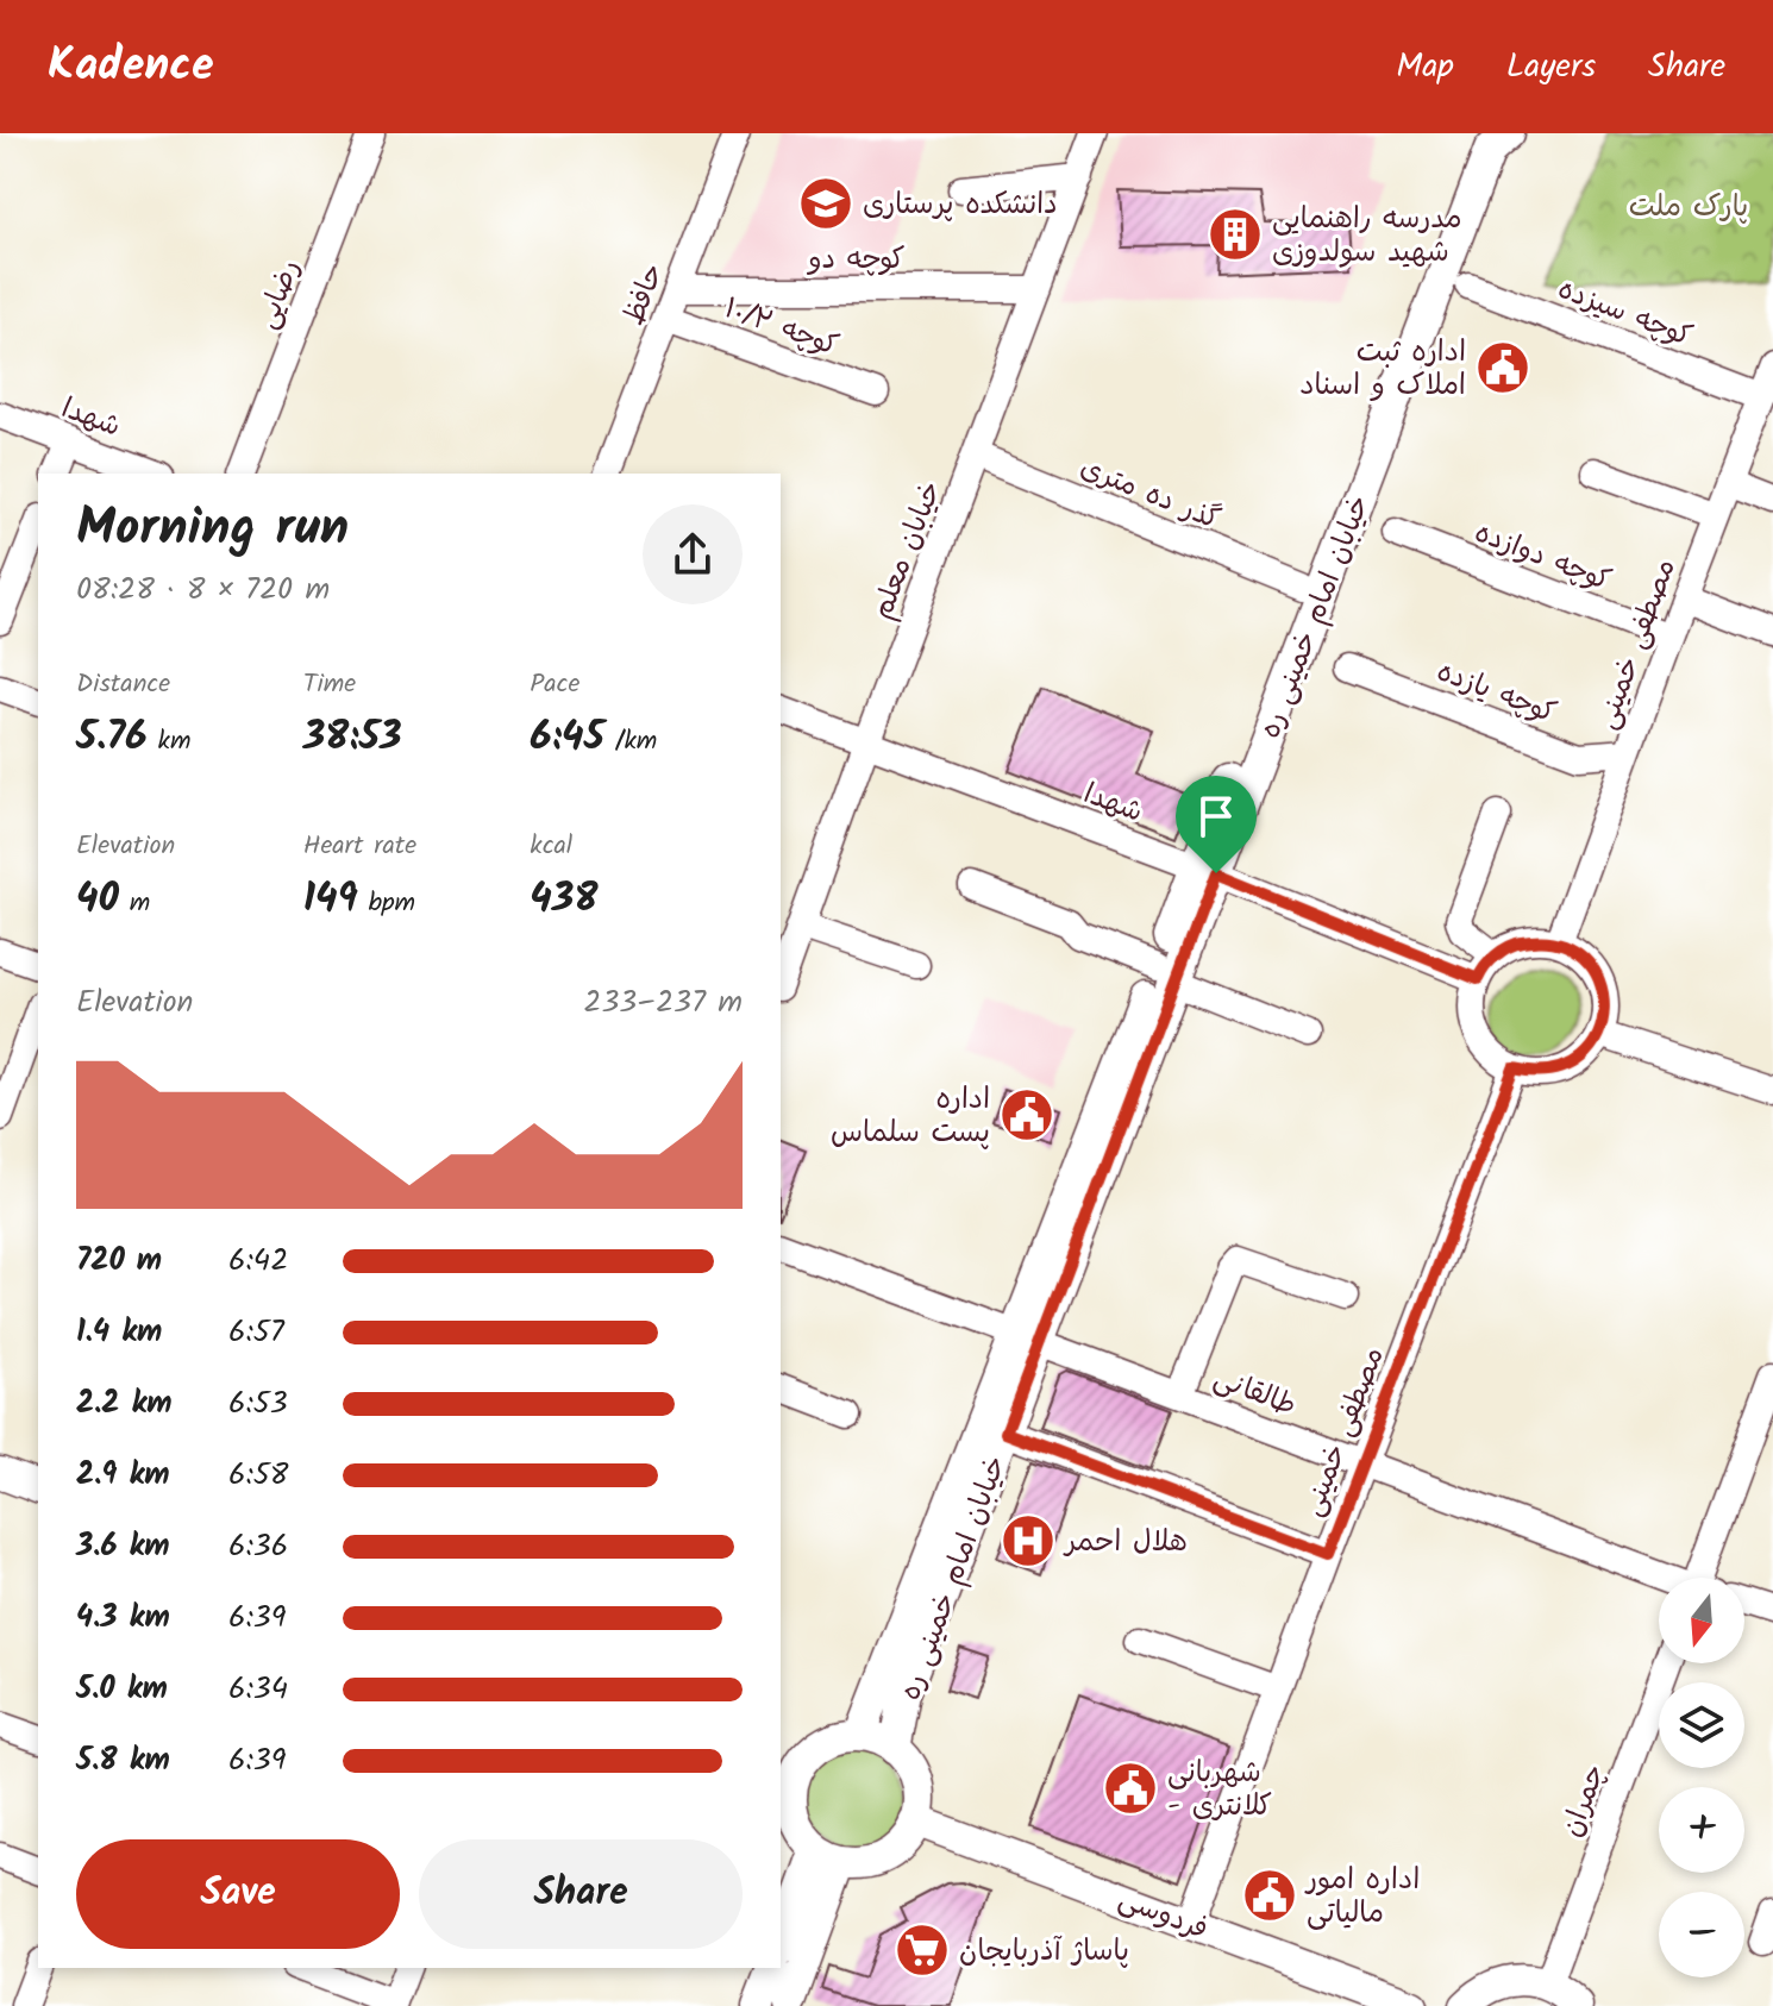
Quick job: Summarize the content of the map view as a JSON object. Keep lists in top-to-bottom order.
{
  "streets": {
    "main road": ["خیابان امام خمینی ره", "فردوسی"],
    "street": [
      "کوچه دو",
      "رضایی",
      "حافظ",
      "کوچه سیزده",
      "کوچه ۱۰/۲",
      "شهدا",
      "گذر ده متری",
      "خیابان معلم",
      "کوچه دوازده",
      "مصطفی خمینی",
      "کوچه یازده",
      "طالقانی",
      "چمران"
    ]
  },
  "crossings": [
    ["کوچه دو", "حافظ"],
    ["کوچه دو", "خیابان معلم"],
    ["حافظ", "کوچه ۱۰/۲"],
    ["کوچه سیزده", "مصطفی خمینی"],
    ["شهدا", "خیابان معلم"],
    ["شهدا", "خیابان امام خمینی ره"],
    ["شهدا", "مصطفی خمینی"],
    ["گذر ده متری", "خیابان معلم"],
    ["گذر ده متری", "خیابان امام خمینی ره"],
    ["کوچه دوازده", "مصطفی خمینی"],
    ["خیابان امام خمینی ره", "طالقانی"],
    ["خیابان امام خمینی ره", "فردوسی"],
    ["مصطفی خمینی", "کوچه یازده"],
    ["مصطفی خمینی", "طالقانی"],
    ["مصطفی خمینی", "فردوسی"]
  ],
  "parks": ["پارک ملت"],
  "places": {
    "school or university": ["دانشکده پرستاری"],
    "building": ["مدرسه راهنمایی شهید سولدوزی"],
    "public building": [
      "اداره ثبت املاک و اسناد",
      "اداره پست سلماس",
      "شهربانی - کلانتری",
      "اداره امور مالیاتی"
    ],
    "hospital": ["هلال احمر"],
    "supermarket": ["پاساژ آذربایجان"]
  },
  "north": "bottom",
  "page": {
    "header": "Kadence",
    "nav": ["Map", "Layers", "Share"],
    "heading": ["Morning run", "08:28 · 8 × 720 m"],
    "stats": [
      ["Distance", "5.76 km"],
      ["Time", "38:53"],
      ["Pace", "6:45 /km"],
      ["Elevation", "40 m"],
      ["Heart rate", "149 bpm"],
      ["kcal", "438"]
    ],
    "chart": ["Elevation", "233–237 m"],
    "list": [
      {
        "name": "720 m",
        "note": "6:42"
      },
      {
        "name": "1.4 km",
        "note": "6:57"
      },
      {
        "name": "2.2 km",
        "note": "6:53"
      },
      {
        "name": "2.9 km",
        "note": "6:58"
      },
      {
        "name": "3.6 km",
        "note": "6:36"
      },
      {
        "name": "4.3 km",
        "note": "6:39"
      },
      {
        "name": "5.0 km",
        "note": "6:34"
      },
      {
        "name": "5.8 km",
        "note": "6:39"
      }
    ],
    "map_buttons": ["+", "−"],
    "buttons": ["Save", "Share"]
  }
}
